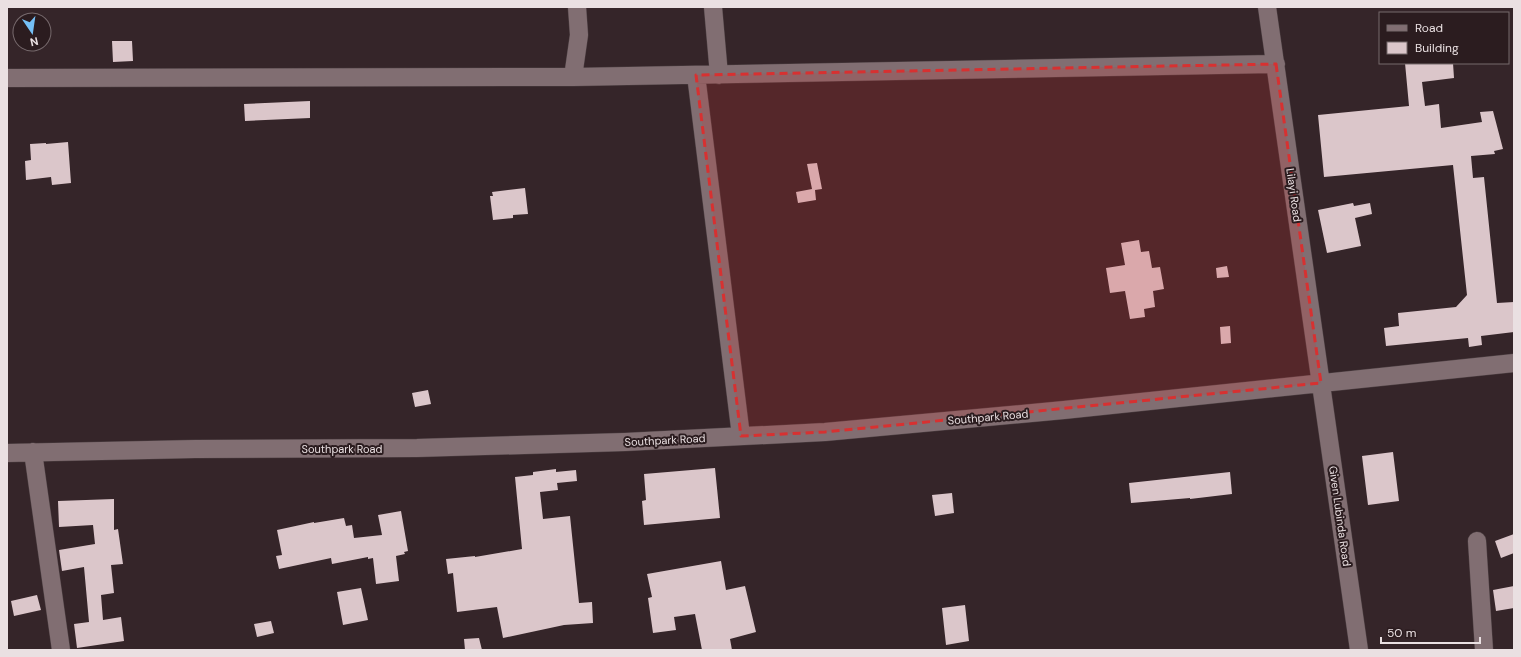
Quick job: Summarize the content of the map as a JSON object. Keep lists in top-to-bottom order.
{
  "streets": {
    "street": ["Lilayi Road", "Southpark Road", "Given Lubinda Road"]
  },
  "crossings": [
    ["Lilayi Road", "Southpark Road"],
    ["Lilayi Road", "Given Lubinda Road"],
    ["Southpark Road", "Given Lubinda Road"]
  ],
  "legend": ["Road", "Building"],
  "scale_bar": "50 m",
  "north": "bottom"
}
